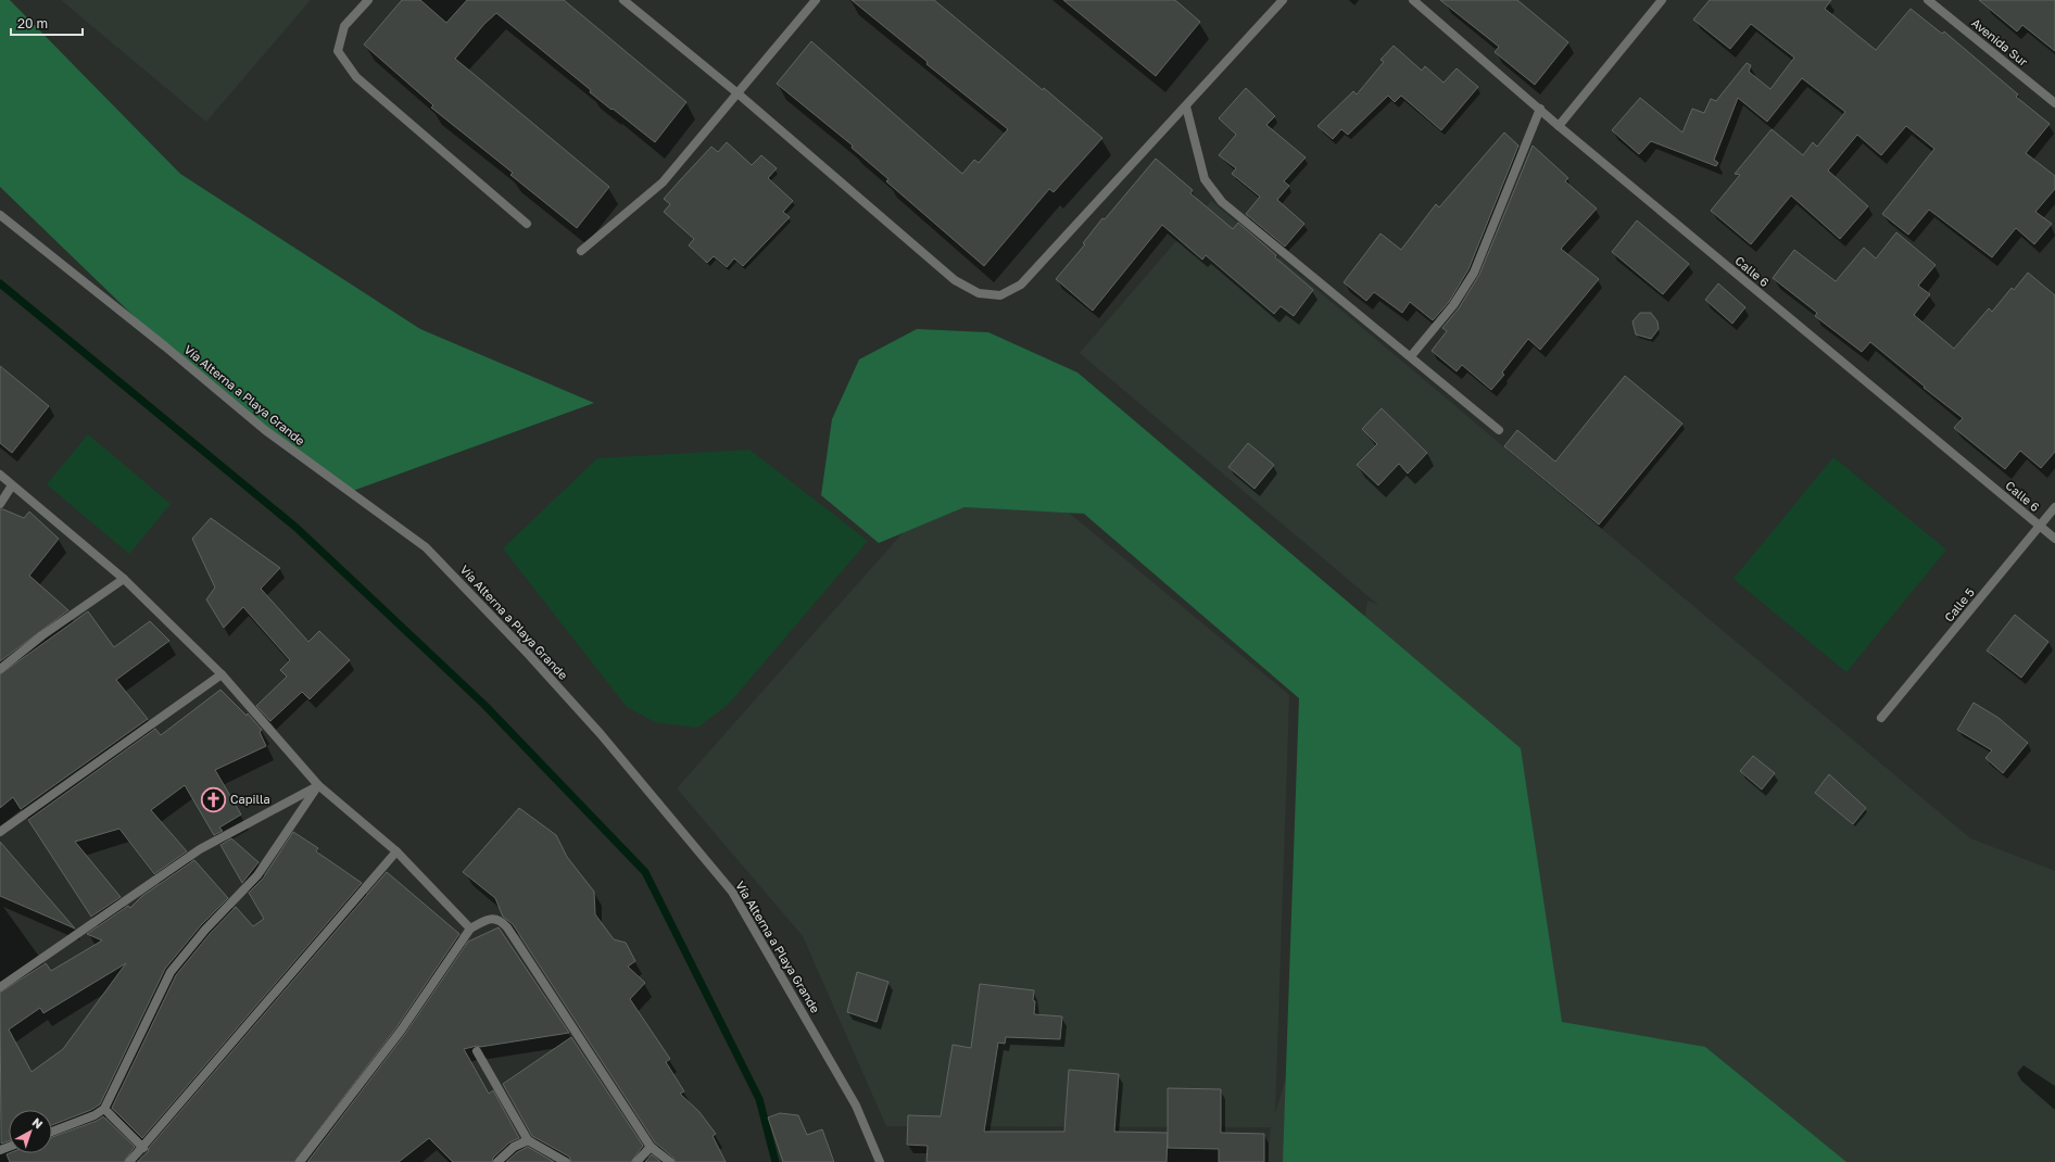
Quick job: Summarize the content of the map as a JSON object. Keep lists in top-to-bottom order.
{
  "streets": {
    "street": [
      "Avenida Sur",
      "Calle 6",
      "Vía Alterna a Playa Grande",
      "Calle 5"
    ]
  },
  "crossings": [
    ["Calle 6", "Calle 5"]
  ],
  "places": {
    "church": ["Capilla"]
  },
  "scale_bar": "20 m",
  "north": "top right"
}
